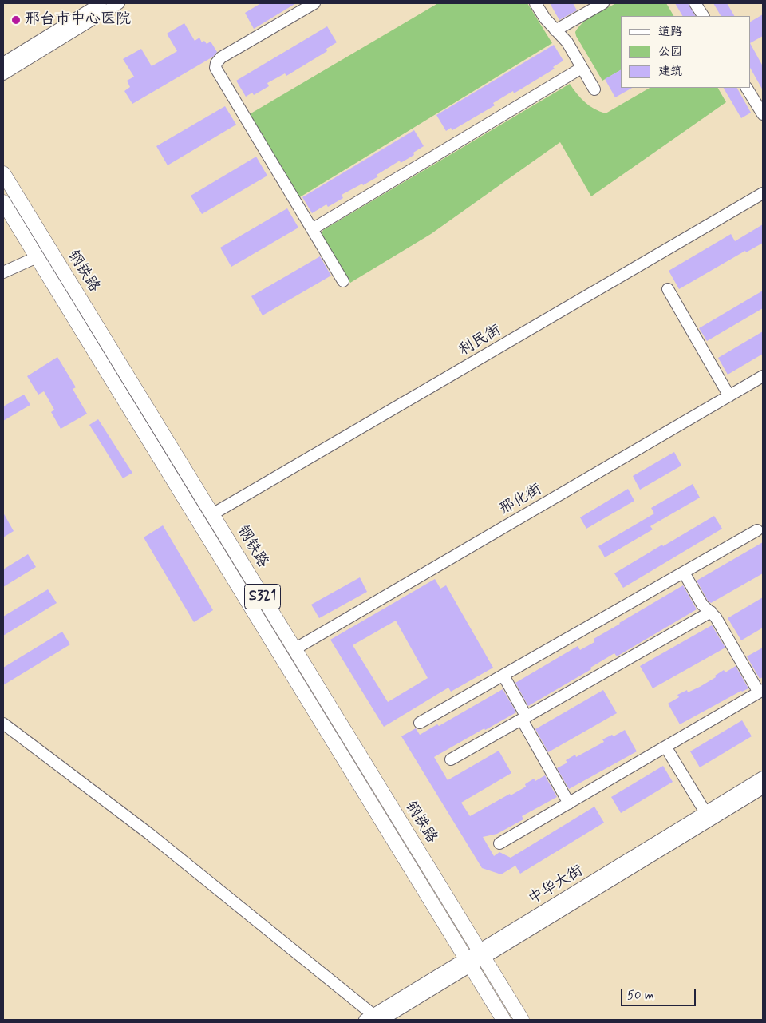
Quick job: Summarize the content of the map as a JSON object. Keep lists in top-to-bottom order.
{
  "streets": {
    "main road": ["钢铁路", "S321"],
    "street": ["利民街", "邢化街", "中华大街"]
  },
  "crossings": [
    ["钢铁路", "利民街"],
    ["钢铁路", "邢化街"],
    ["钢铁路", "中华大街"]
  ],
  "places": ["邢台市中心医院"],
  "legend": ["道路", "公园", "建筑"],
  "scale_bar": "50 m"
}
